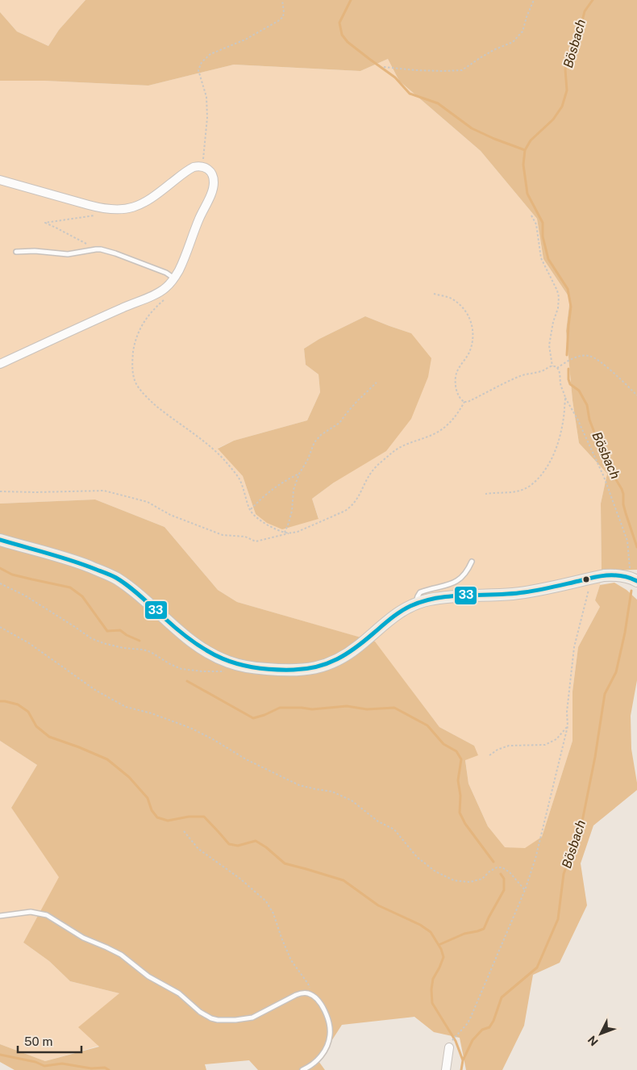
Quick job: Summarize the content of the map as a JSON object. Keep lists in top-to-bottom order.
{
  "water": ["Bösbach"],
  "lines": ["transit line 33"],
  "scale_bar": "50 m",
  "north": "bottom left"
}
